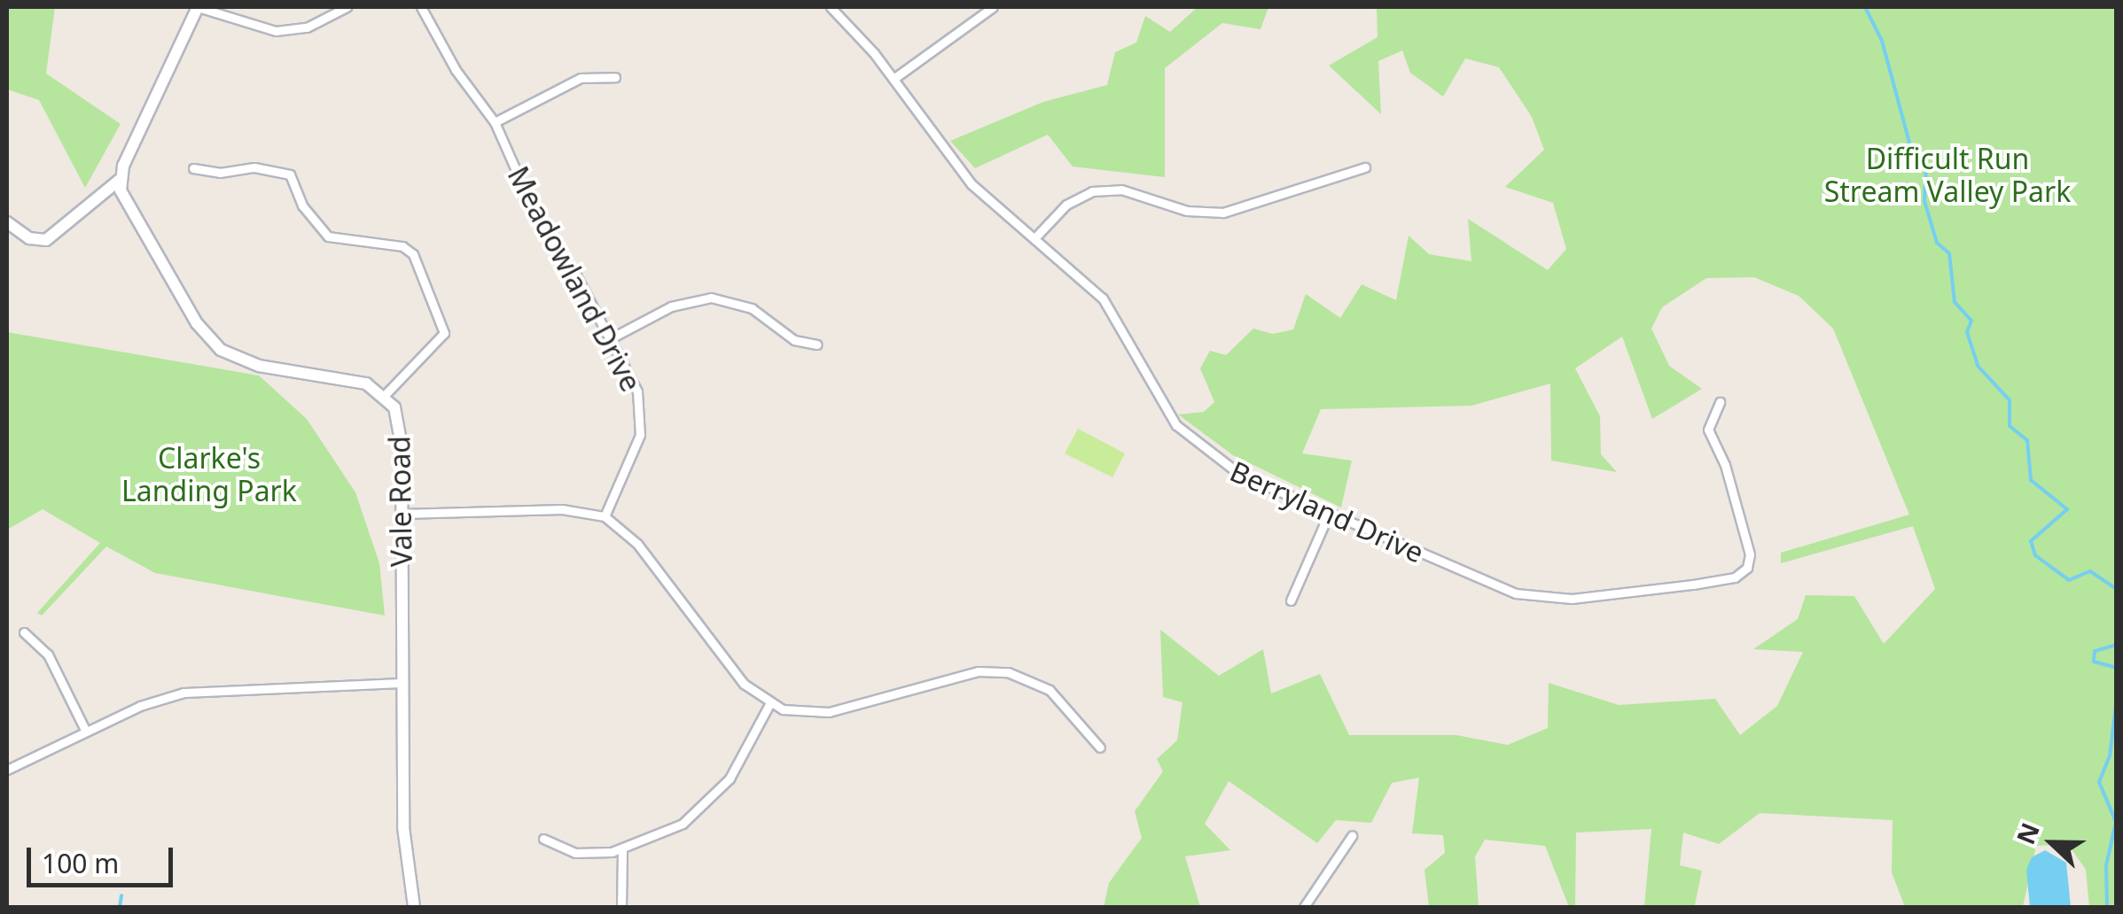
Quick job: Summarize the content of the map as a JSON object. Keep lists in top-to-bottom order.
{
  "streets": {
    "main road": ["Vale Road"],
    "street": ["Meadowland Drive", "Berryland Drive"]
  },
  "parks": ["Difficult Run Stream Valley Park", "Clarke's Landing Park"],
  "scale_bar": "100 m",
  "north": "left"
}
